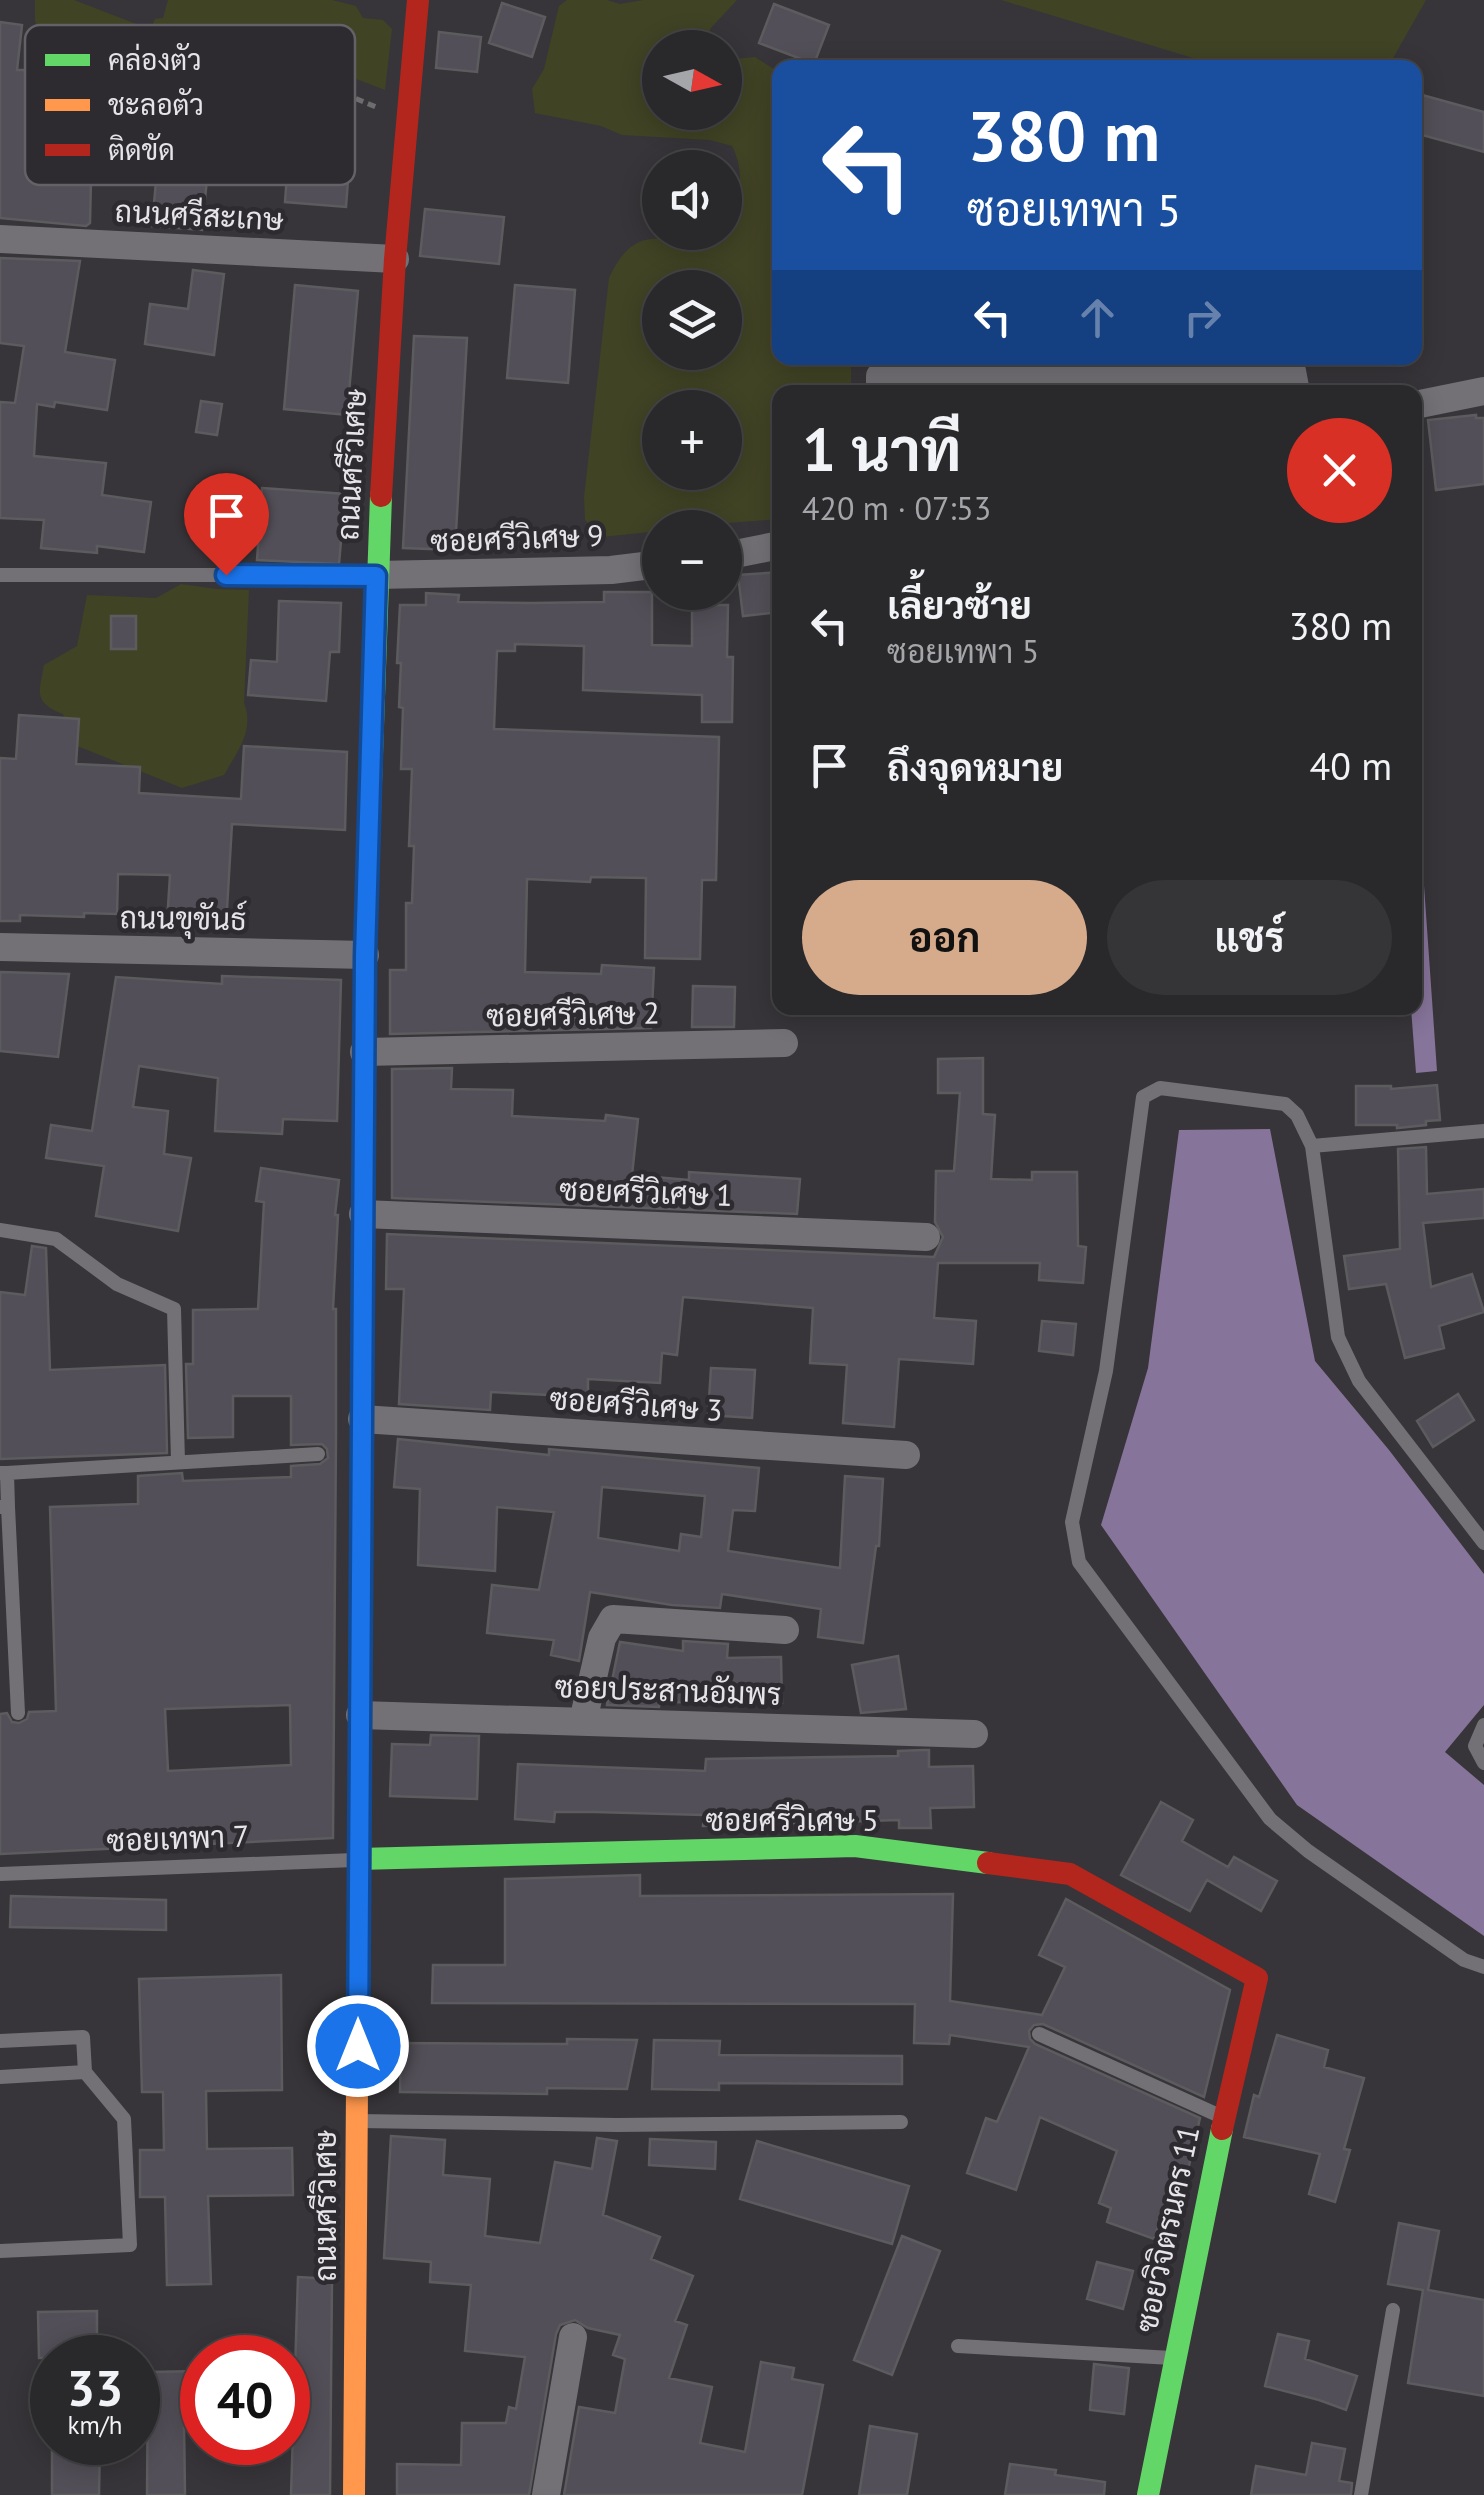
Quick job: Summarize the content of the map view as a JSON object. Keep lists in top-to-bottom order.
{
  "streets": {
    "street": [
      "ถนนศรีสะเกษ",
      "ถนนศรีวิเศษ",
      "ซอยศรีวิเศษ 9",
      "ถนนขุขันธ์",
      "ซอยศรีวิเศษ 2",
      "ซอยศรีวิเศษ 1",
      "ซอยศรีวิเศษ 3",
      "ซอยประสานอัมพร",
      "ซอยศรีวิเศษ 5",
      "ซอยวิจิตรนคร 11"
    ],
    "lane": ["ซอยเทพา 7"]
  },
  "crossings": [
    ["ถนนศรีสะเกษ", "ถนนศรีวิเศษ"],
    ["ถนนศรีวิเศษ", "ซอยศรีวิเศษ 9"],
    ["ถนนศรีวิเศษ", "ถนนขุขันธ์"],
    ["ถนนศรีวิเศษ", "ซอยศรีวิเศษ 2"],
    ["ถนนศรีวิเศษ", "ซอยศรีวิเศษ 1"],
    ["ถนนศรีวิเศษ", "ซอยศรีวิเศษ 3"],
    ["ถนนศรีวิเศษ", "ซอยประสานอัมพร"],
    ["ถนนศรีวิเศษ", "ซอยศรีวิเศษ 5"],
    ["ถนนศรีวิเศษ", "ซอยเทพา 7"],
    ["ซอยศรีวิเศษ 5", "ซอยเทพา 7"],
    ["ซอยศรีวิเศษ 5", "ซอยวิจิตรนคร 11"]
  ],
  "legend": ["คล่องตัว", "ชะลอตัว", "ติดขัด"],
  "north": "right",
  "page": {
    "map_buttons": ["+", "−"],
    "turn": ["380 m", "ซอยเทพา 5"],
    "heading": ["1 นาที", "420 m · 07:53"],
    "list": [
      {
        "name": "เลี้ยวซ้าย",
        "note": "ซอยเทพา 5",
        "value": "380 m"
      },
      {
        "name": "ถึงจุดหมาย",
        "value": "40 m"
      }
    ],
    "buttons": ["ออก", "แชร์"],
    "speed": "33 km/h",
    "limit": "40"
  }
}
